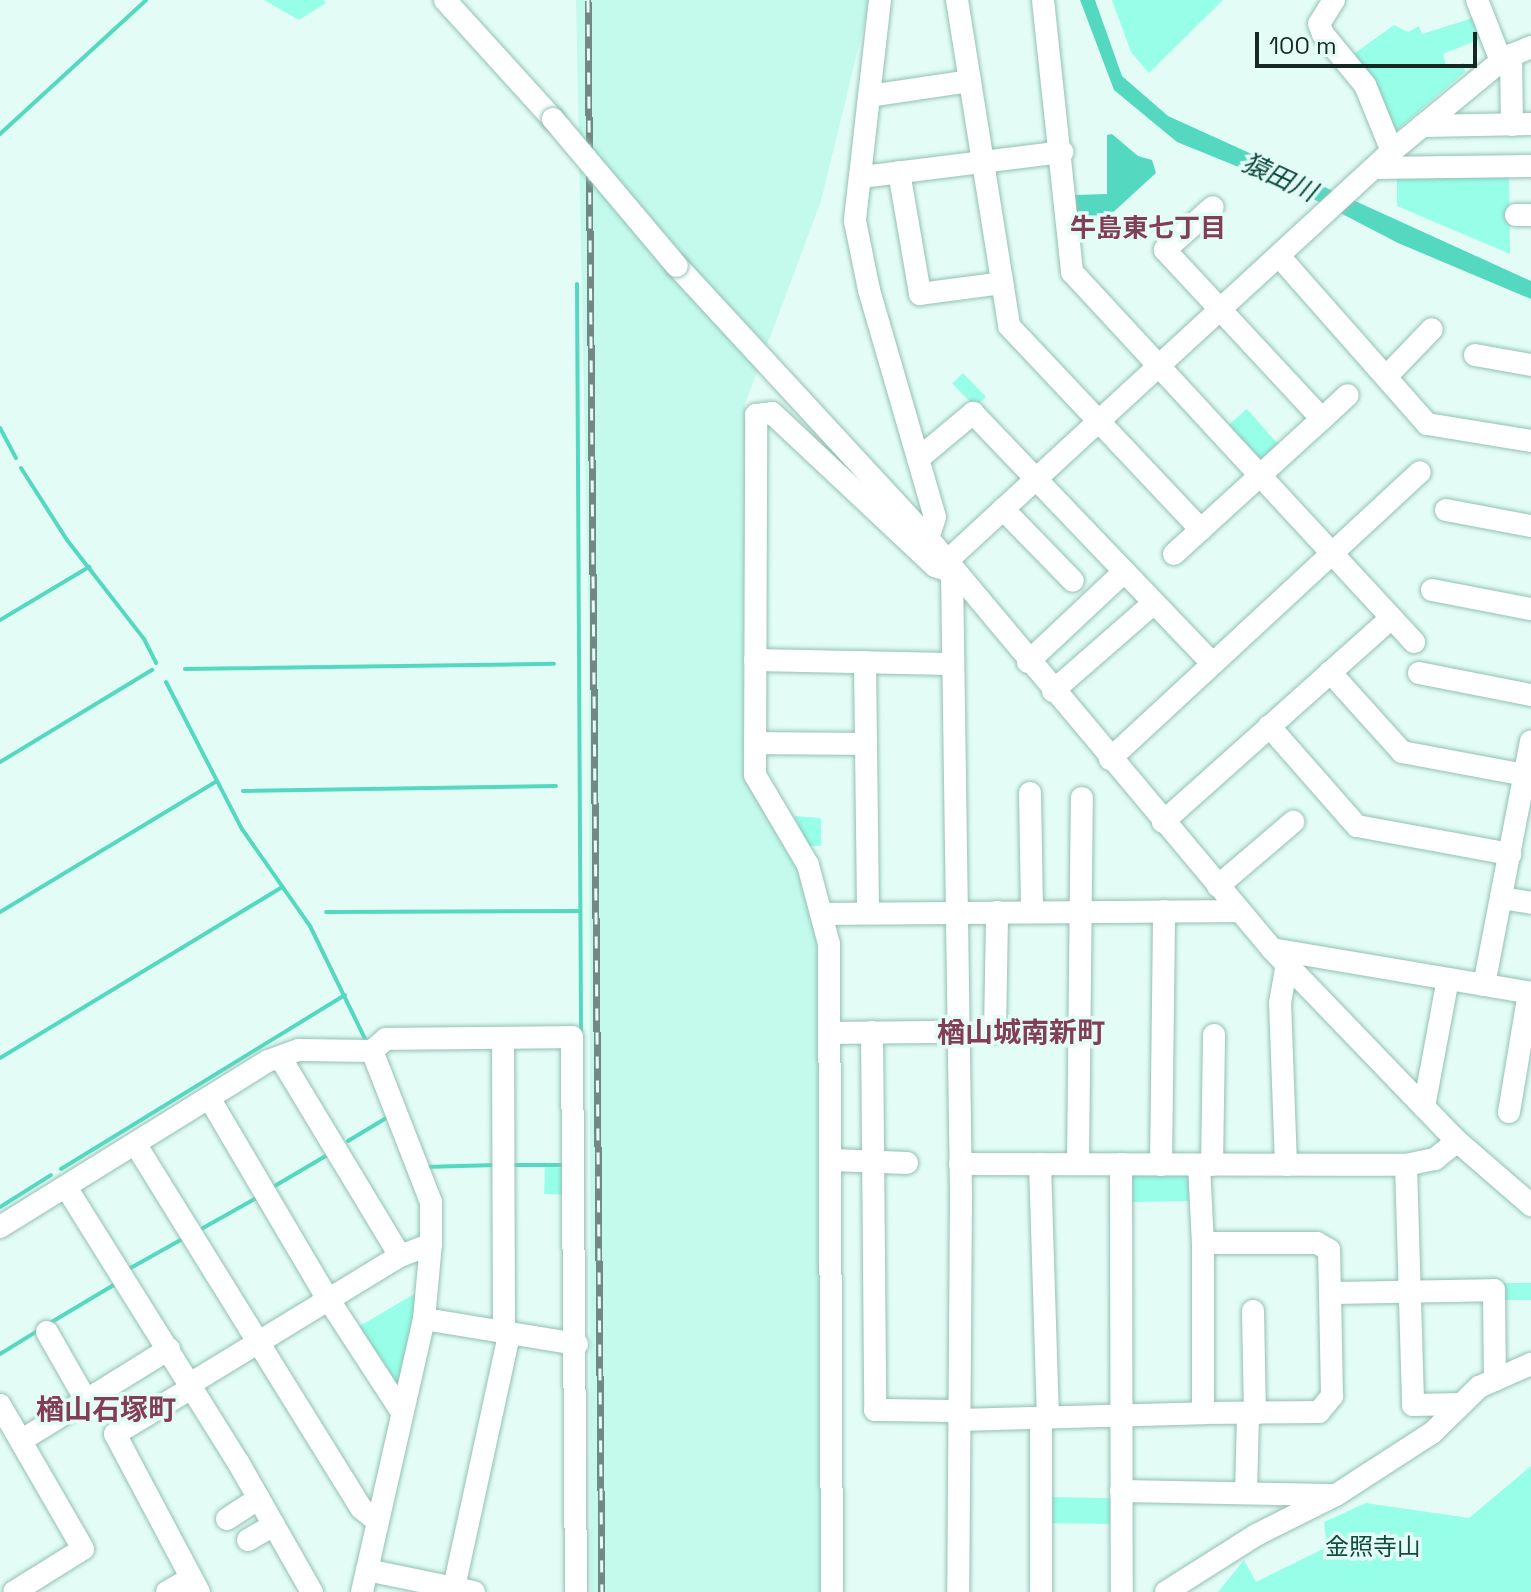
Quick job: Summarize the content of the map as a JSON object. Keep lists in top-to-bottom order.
{
  "districts": ["牛島東七丁目", "楢山城南新町", "楢山石塚町"],
  "water": ["猿田川"],
  "parks": ["金照寺山"],
  "scale_bar": "100 m"
}
